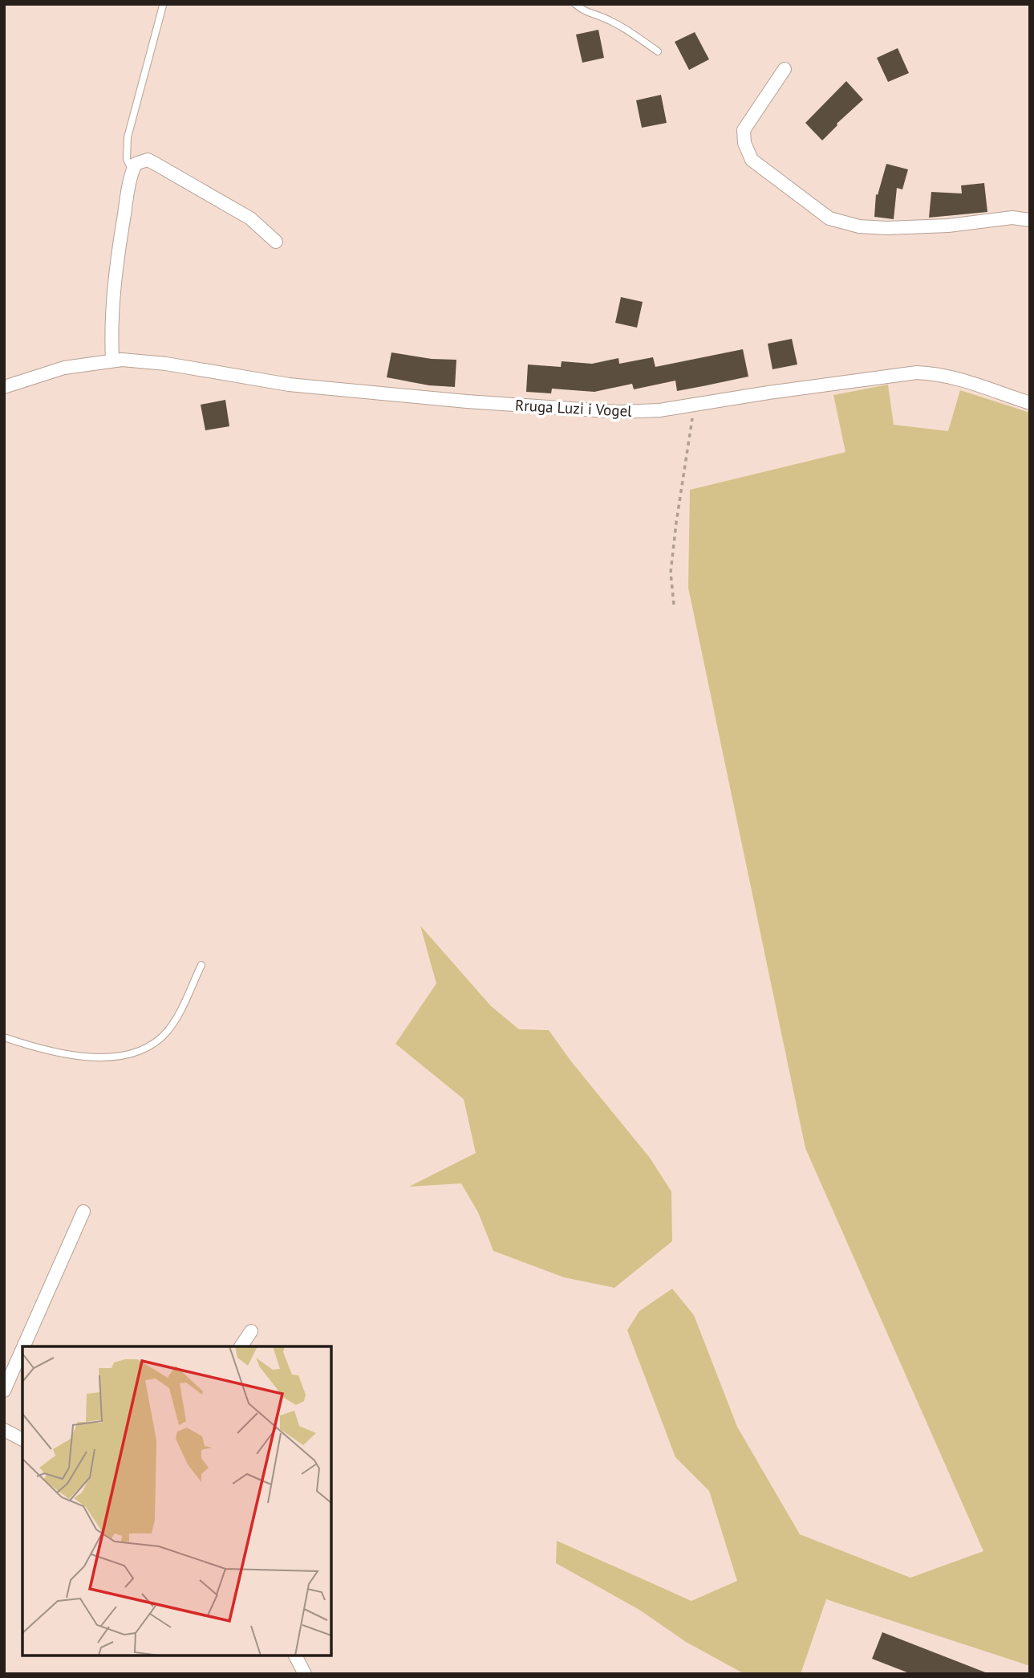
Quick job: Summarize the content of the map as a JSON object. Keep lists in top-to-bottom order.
{
  "streets": {
    "street": ["Rruga Luzi i Vogel"]
  }
}
